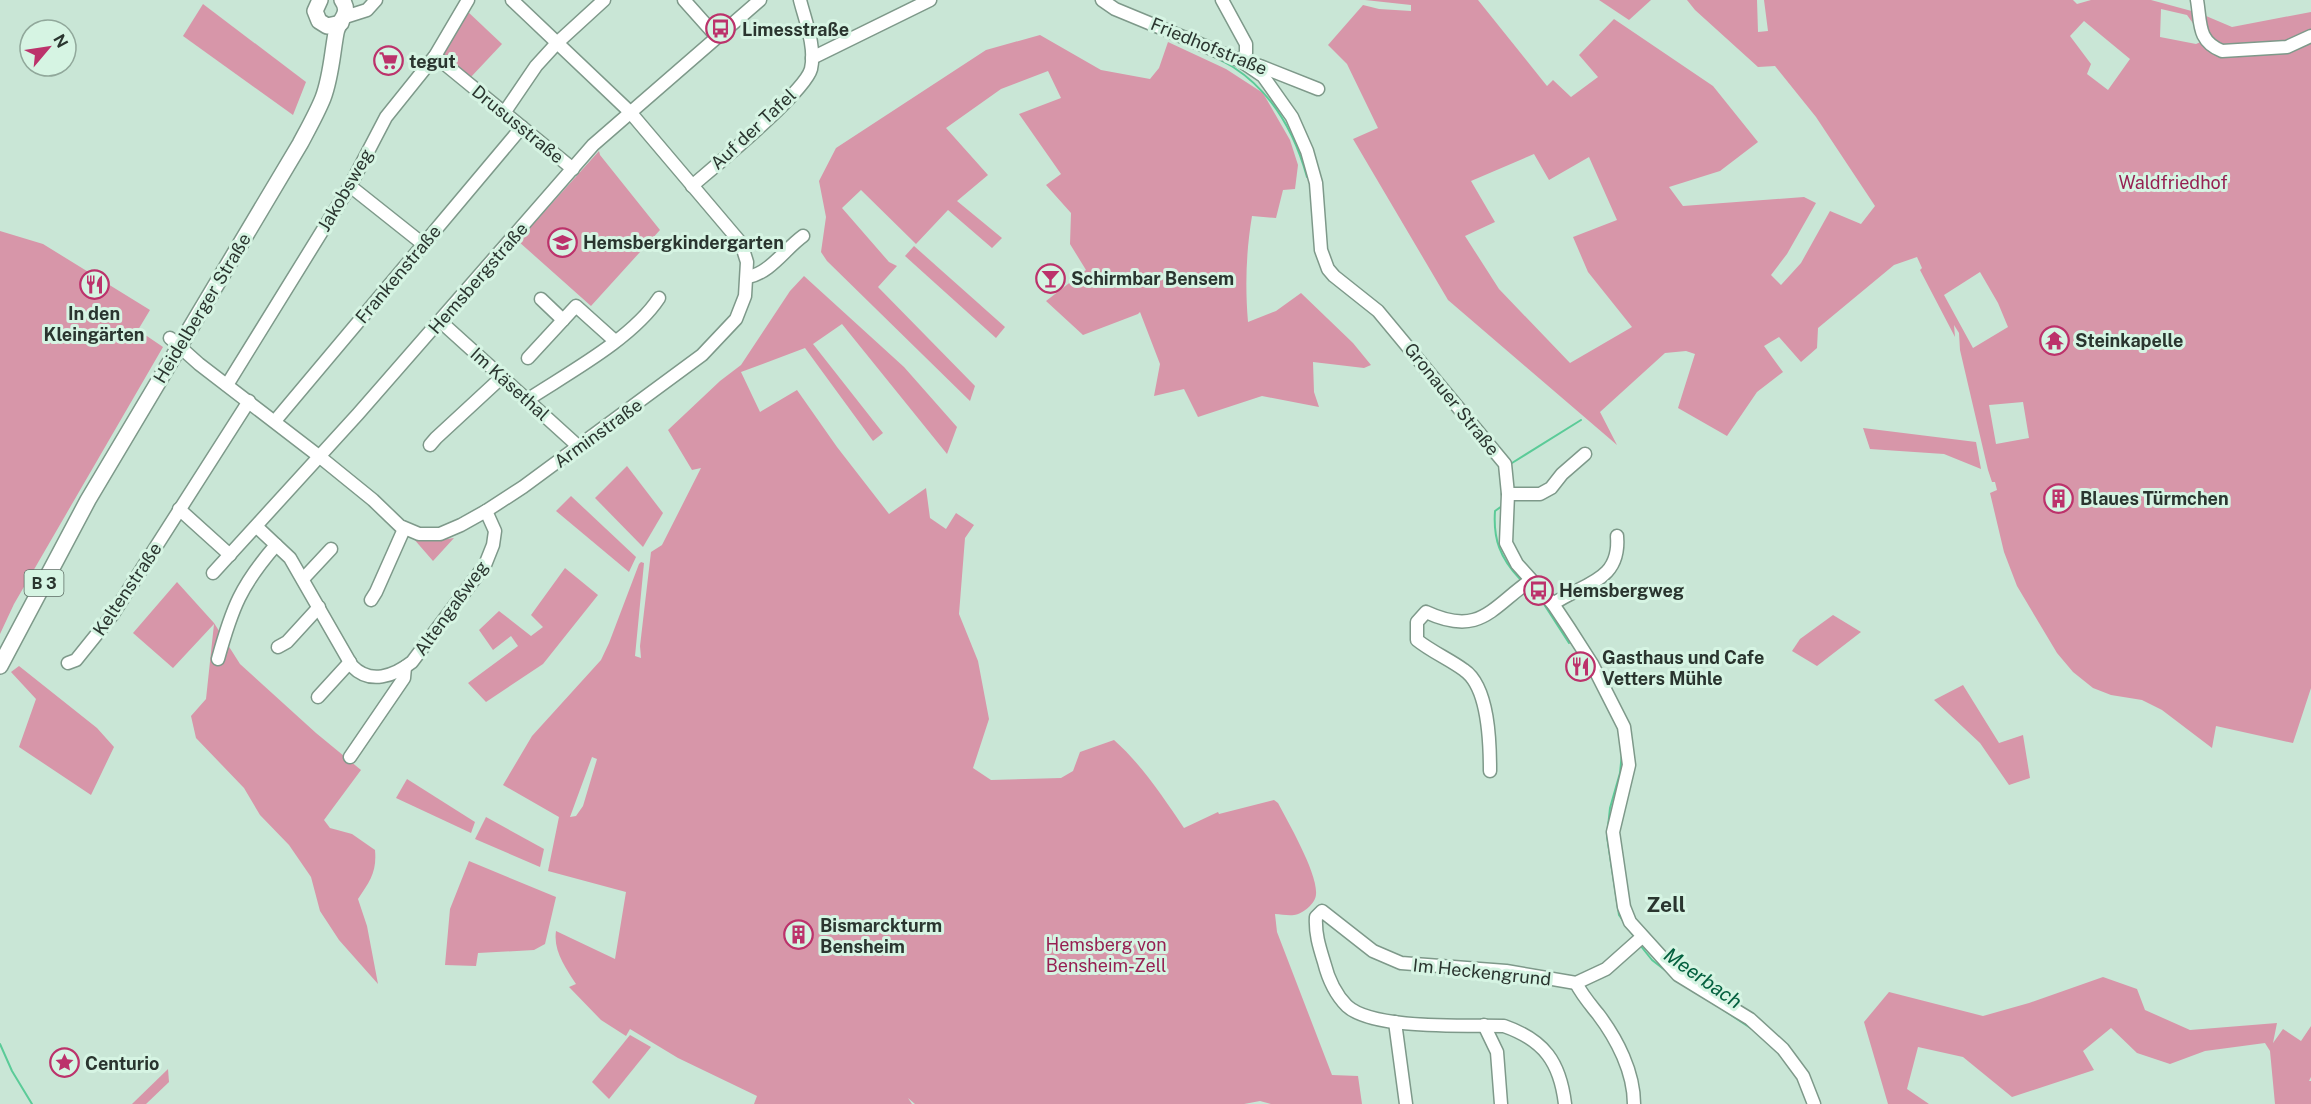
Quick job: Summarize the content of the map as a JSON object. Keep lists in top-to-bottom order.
{
  "streets": {
    "main road": ["Heidelberger Straße", "B 3"],
    "street": [
      "Friedhofstraße",
      "Drususstraße",
      "Auf der Tafel",
      "Jakobsweg",
      "Frankenstraße",
      "Hemsbergstraße",
      "Im Käsethal",
      "Gronauer Straße",
      "Arminstraße",
      "Keltenstraße",
      "Altengaßweg",
      "Im Heckengrund"
    ]
  },
  "crossings": [
    ["Friedhofstraße", "Gronauer Straße"],
    ["Drususstraße", "Jakobsweg"],
    ["Drususstraße", "Frankenstraße"],
    ["Drususstraße", "Hemsbergstraße"],
    ["Auf der Tafel", "Arminstraße"],
    ["Hemsbergstraße", "Im Käsethal"],
    ["Hemsbergstraße", "Arminstraße"],
    ["Hemsbergstraße", "Altengaßweg"],
    ["Im Käsethal", "Arminstraße"],
    ["Gronauer Straße", "Im Heckengrund"],
    ["Arminstraße", "Altengaßweg"]
  ],
  "districts": ["Zell"],
  "water": ["Meerbach"],
  "parks": ["Waldfriedhof", "Hemsberg von Bensheim-Zell"],
  "places": {
    "bus stop": ["Limesstraße", "Hemsbergweg"],
    "supermarket": ["tegut"],
    "school or university": ["Hemsbergkindergarten"],
    "bar": ["Schirmbar Bensem"],
    "restaurant": ["In den Kleingärten", "Gasthaus und Cafe Vetters Mühle"],
    "temple": ["Steinkapelle"],
    "building": ["Blaues Türmchen", "Bismarckturm Bensheim"],
    "place": ["Centurio"]
  },
  "north": "top right"
}
